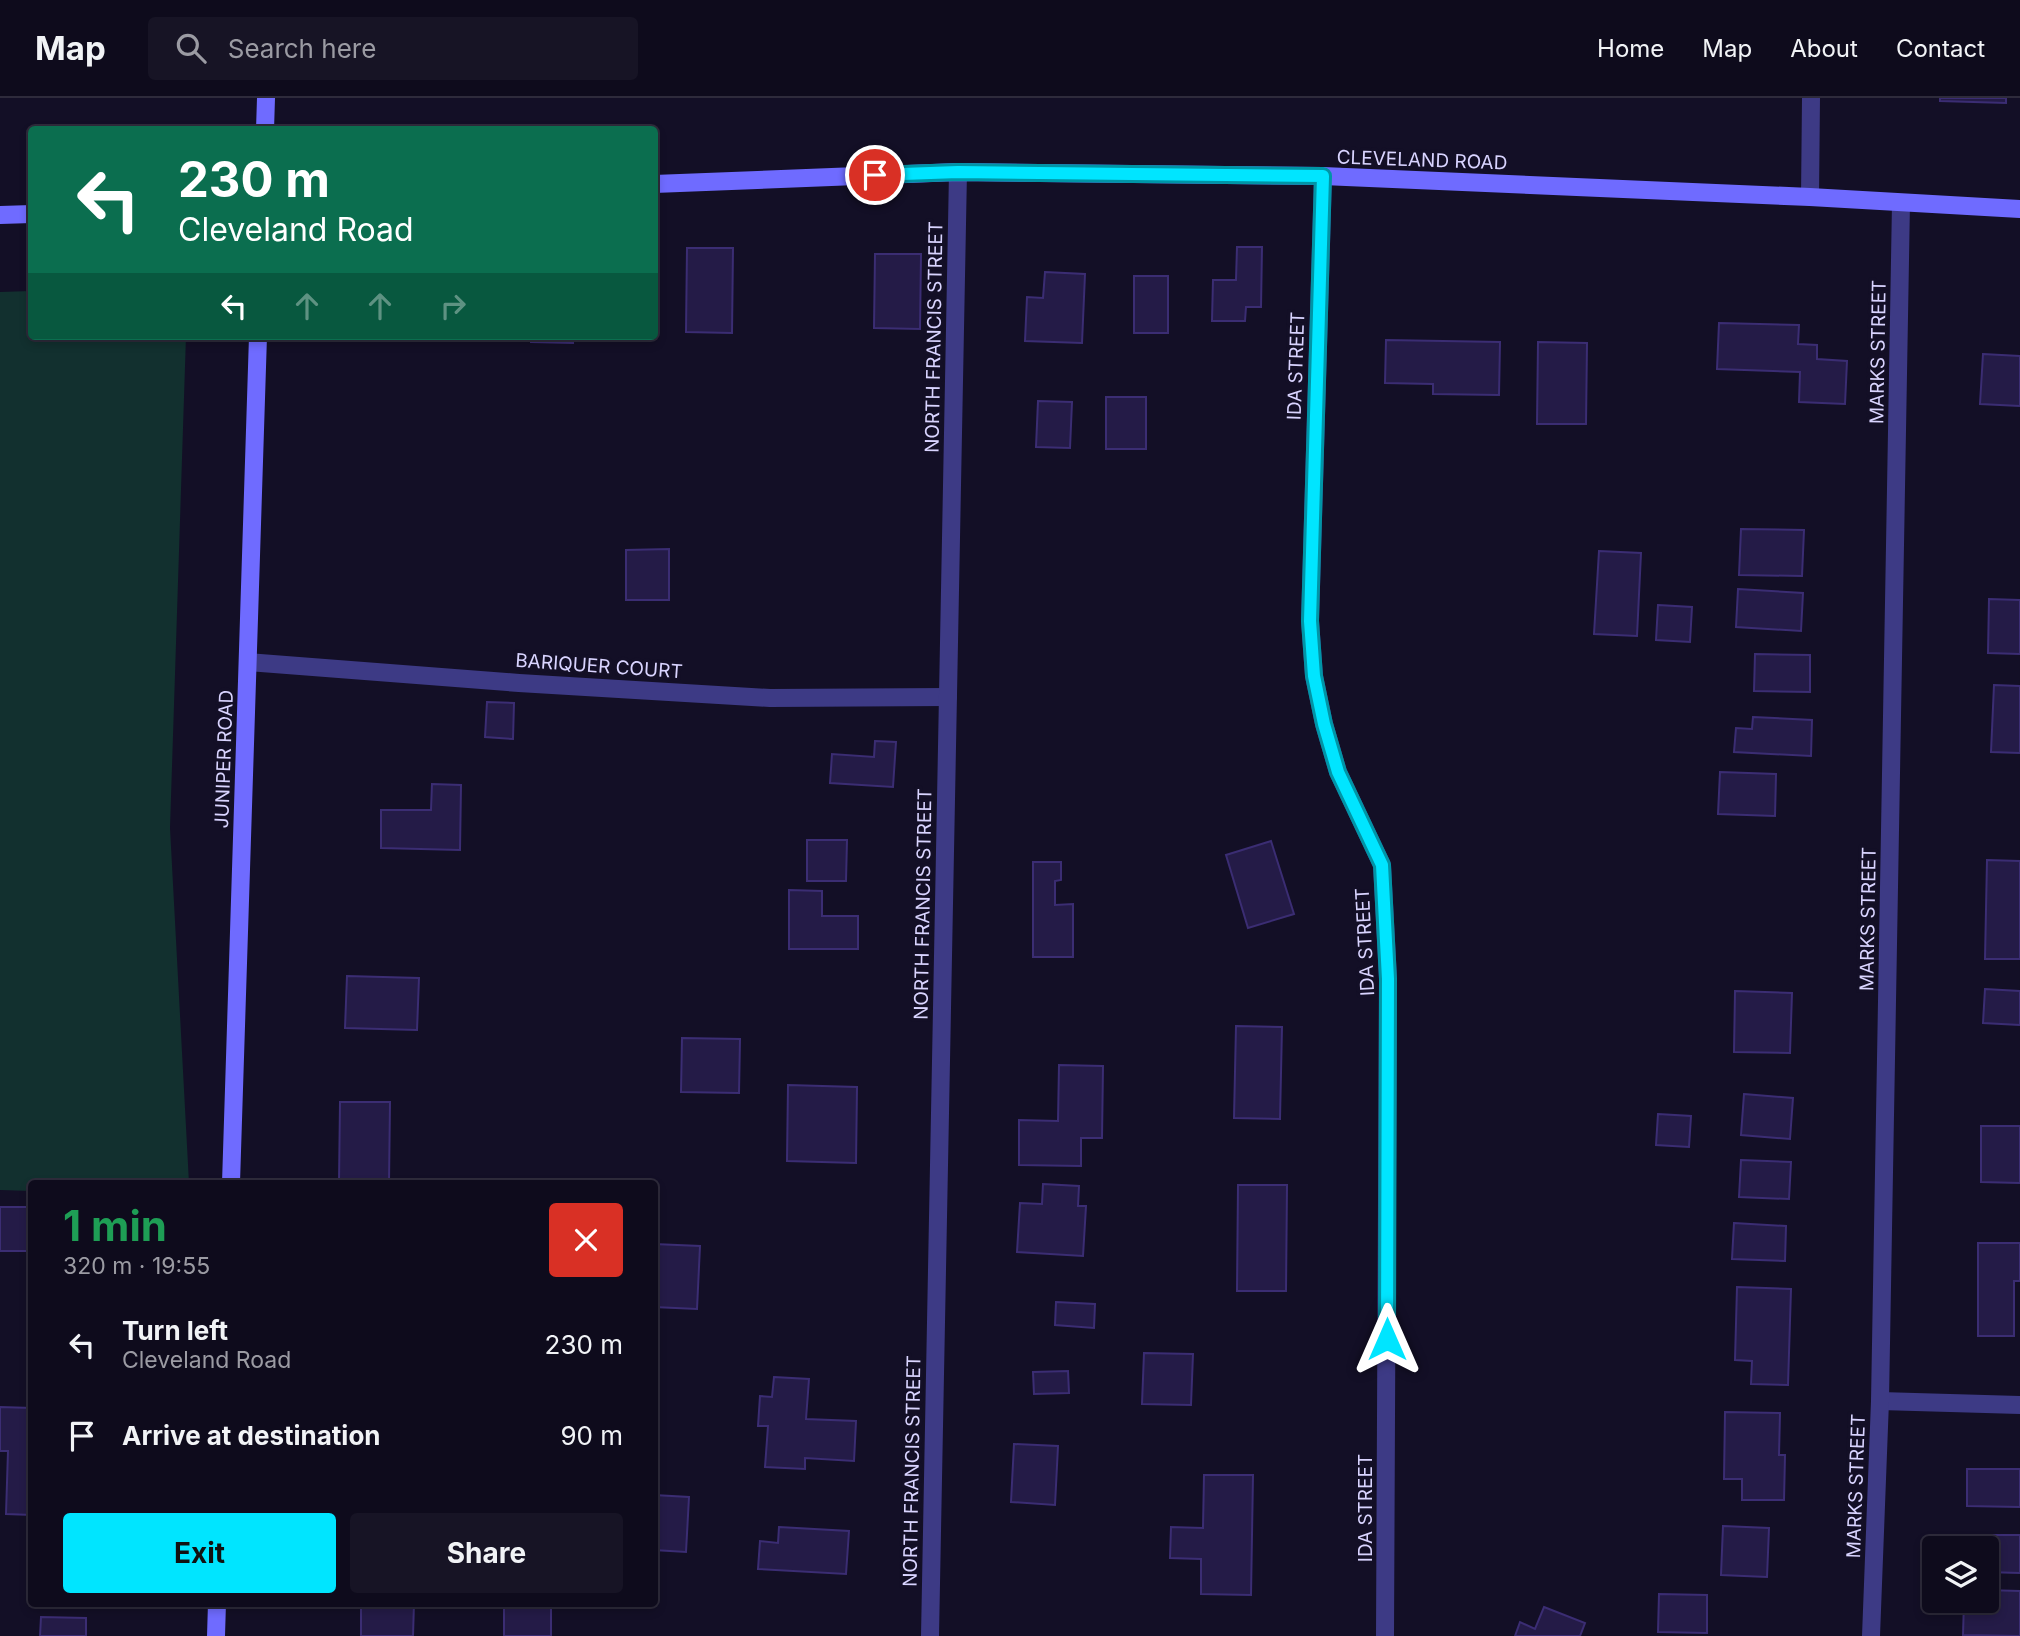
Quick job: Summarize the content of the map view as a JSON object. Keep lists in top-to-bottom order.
{
  "streets": {
    "main road": ["CLEVELAND ROAD", "JUNIPER ROAD"],
    "street": [
      "NORTH FRANCIS STREET",
      "MARKS STREET",
      "IDA STREET",
      "BARIQUER COURT"
    ]
  },
  "crossings": [
    ["CLEVELAND ROAD", "NORTH FRANCIS STREET"],
    ["CLEVELAND ROAD", "MARKS STREET"],
    ["CLEVELAND ROAD", "IDA STREET"],
    ["NORTH FRANCIS STREET", "BARIQUER COURT"],
    ["BARIQUER COURT", "JUNIPER ROAD"]
  ],
  "page": {
    "header": "Map",
    "search": "Search here",
    "nav": [
      "Home",
      "Map",
      "About",
      "Contact"
    ],
    "turn": ["230 m", "Cleveland Road"],
    "heading": ["1 min", "320 m · 19:55"],
    "list": [
      {
        "name": "Turn left",
        "note": "Cleveland Road",
        "value": "230 m"
      },
      {
        "name": "Arrive at destination",
        "value": "90 m"
      }
    ],
    "buttons": ["Exit", "Share"]
  }
}
